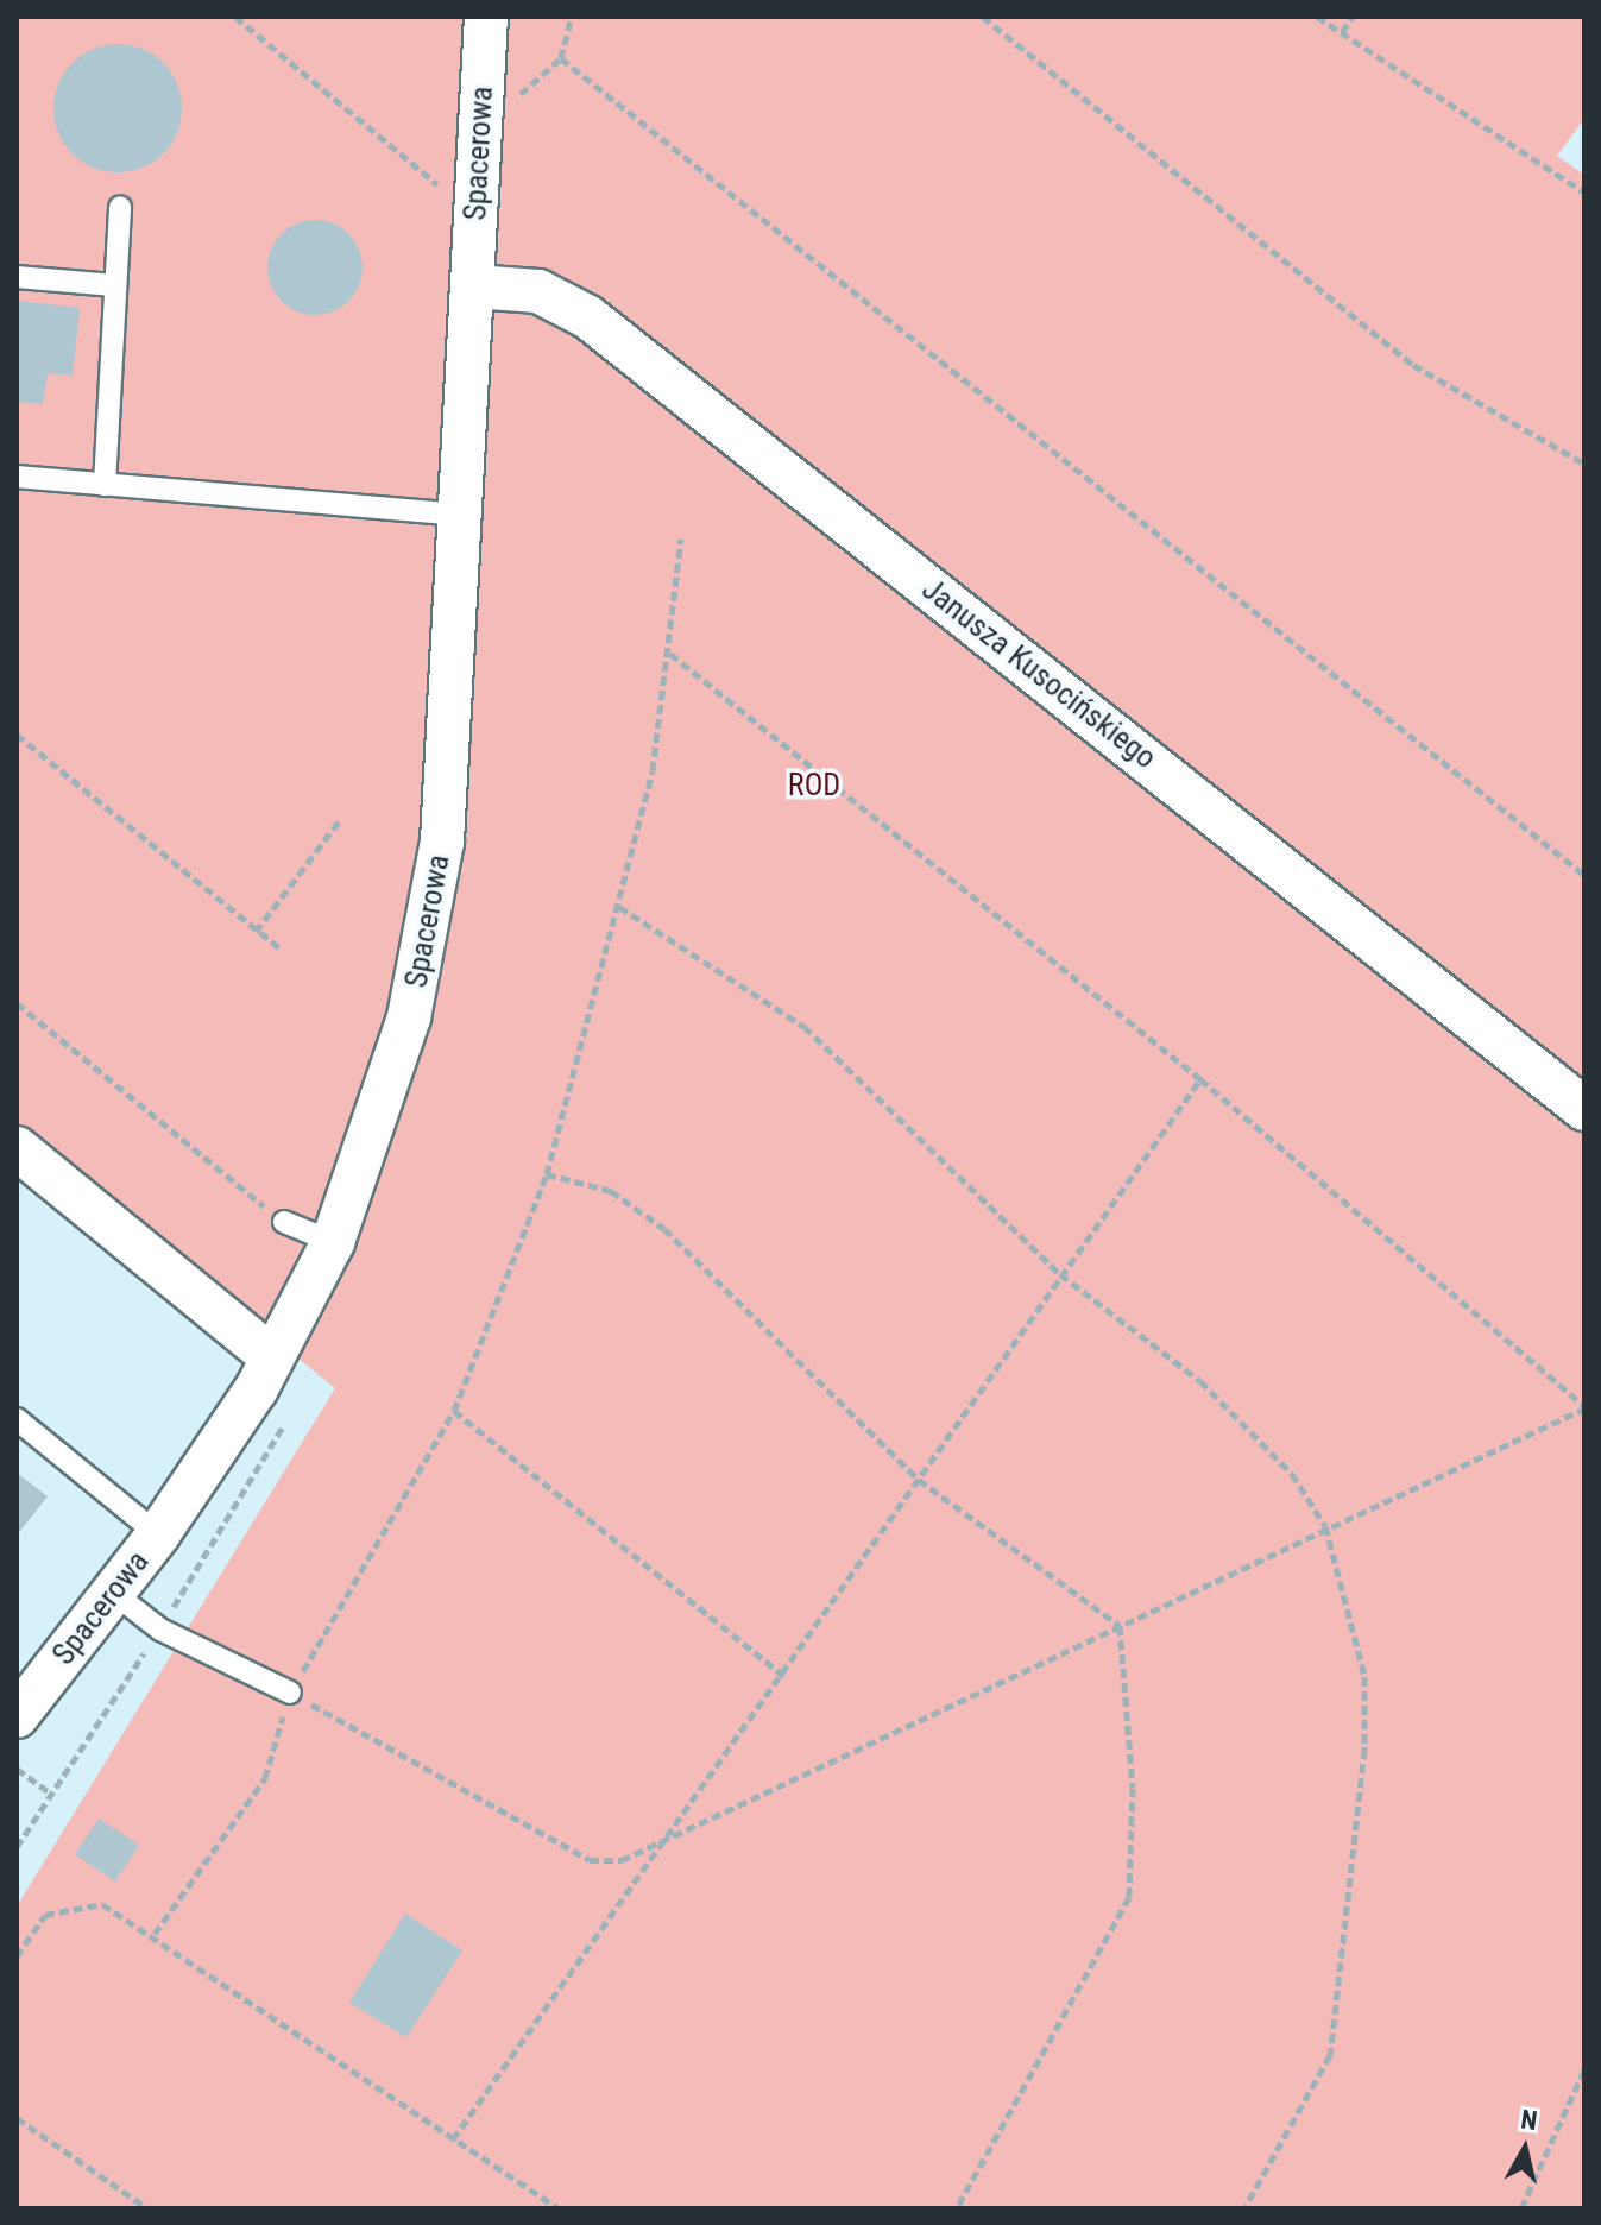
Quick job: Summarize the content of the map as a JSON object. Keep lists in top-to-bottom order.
{
  "streets": {
    "street": ["Spacerowa", "Janusza Kusocińskiego"]
  },
  "crossings": [
    ["Spacerowa", "Janusza Kusocińskiego"]
  ],
  "parks": ["ROD"],
  "north": "top"
}
